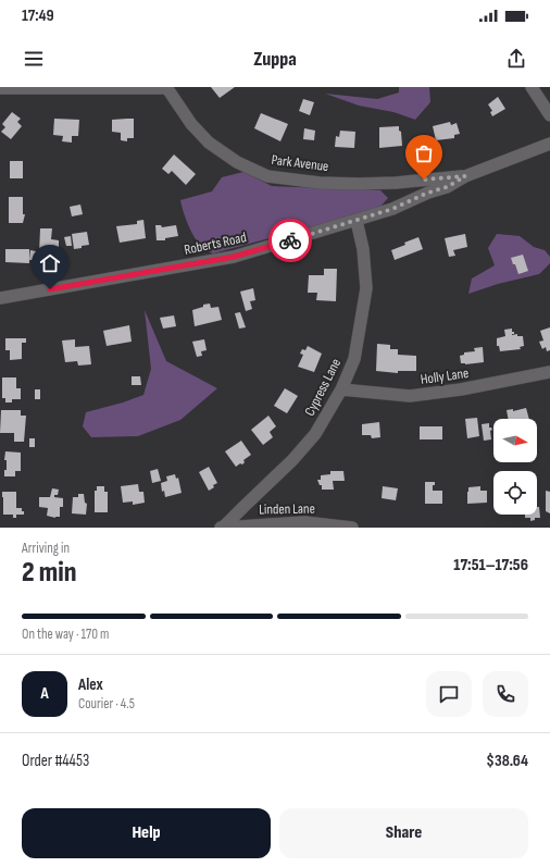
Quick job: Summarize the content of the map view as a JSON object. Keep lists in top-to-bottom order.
{
  "streets": {
    "street": [
      "Park Avenue",
      "Roberts Road",
      "Holly Lane",
      "Cypress Lane",
      "Linden Lane"
    ]
  },
  "crossings": [
    ["Park Avenue", "Roberts Road"],
    ["Roberts Road", "Cypress Lane"],
    ["Holly Lane", "Cypress Lane"],
    ["Cypress Lane", "Linden Lane"]
  ],
  "north": "right",
  "page": {
    "status": "17:49",
    "header": "Zuppa",
    "heading": ["2 min", "Arriving in", "17:51–17:56"],
    "panel": [
      "Alex",
      "Courier · 4.5",
      "Order #4453",
      "$38.64"
    ],
    "bar": "On the way · 170 m",
    "round": "A",
    "buttons": ["Help", "Share"]
  }
}
